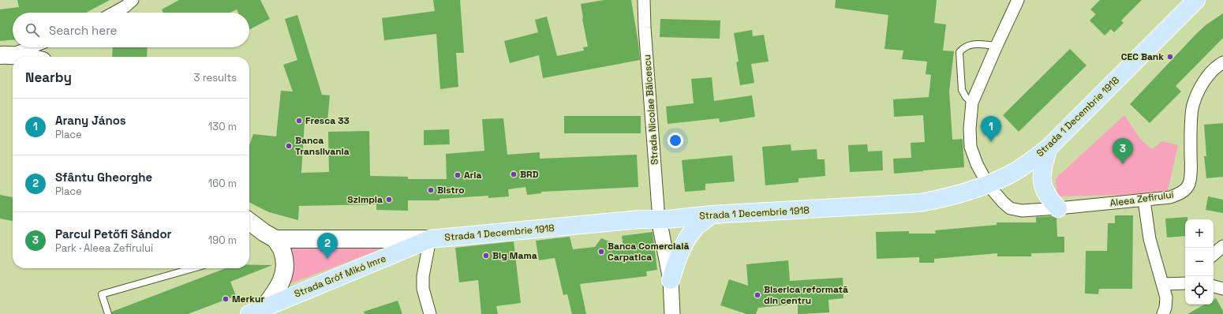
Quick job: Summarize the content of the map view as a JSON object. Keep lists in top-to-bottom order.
{
  "streets": {
    "main road": ["Strada 1 Decembrie 1918", "Strada Gróf Mikó Imre"],
    "street": ["Strada Nicolae Bălcescu", "Aleea Zefirului"]
  },
  "crossings": [
    ["Strada Nicolae Bălcescu", "Strada 1 Decembrie 1918"],
    ["Strada 1 Decembrie 1918", "Aleea Zefirului"],
    ["Strada 1 Decembrie 1918", "Strada Gróf Mikó Imre"]
  ],
  "places": [
    "CEC Bank",
    "Fresca 33",
    "Banca Transilvania",
    "BRD",
    "Aria",
    "Bistro",
    "Szimpla",
    "Banca Comercială Carpatica",
    "Big Mama",
    "Biserica reformată din centru",
    "Merkur"
  ],
  "page": {
    "search": "Search here",
    "heading": ["Nearby", "3 results"],
    "list": [
      {
        "mark": "1",
        "name": "Arany János",
        "note": "Place",
        "value": "130 m"
      },
      {
        "mark": "2",
        "name": "Sfântu Gheorghe",
        "note": "Place",
        "value": "160 m"
      },
      {
        "mark": "3",
        "name": "Parcul Petőfi Sándor",
        "note": "Park · Aleea Zefirului",
        "value": "190 m"
      }
    ],
    "pins": ["1", "3", "2"],
    "map_buttons": ["+", "−"]
  }
}
